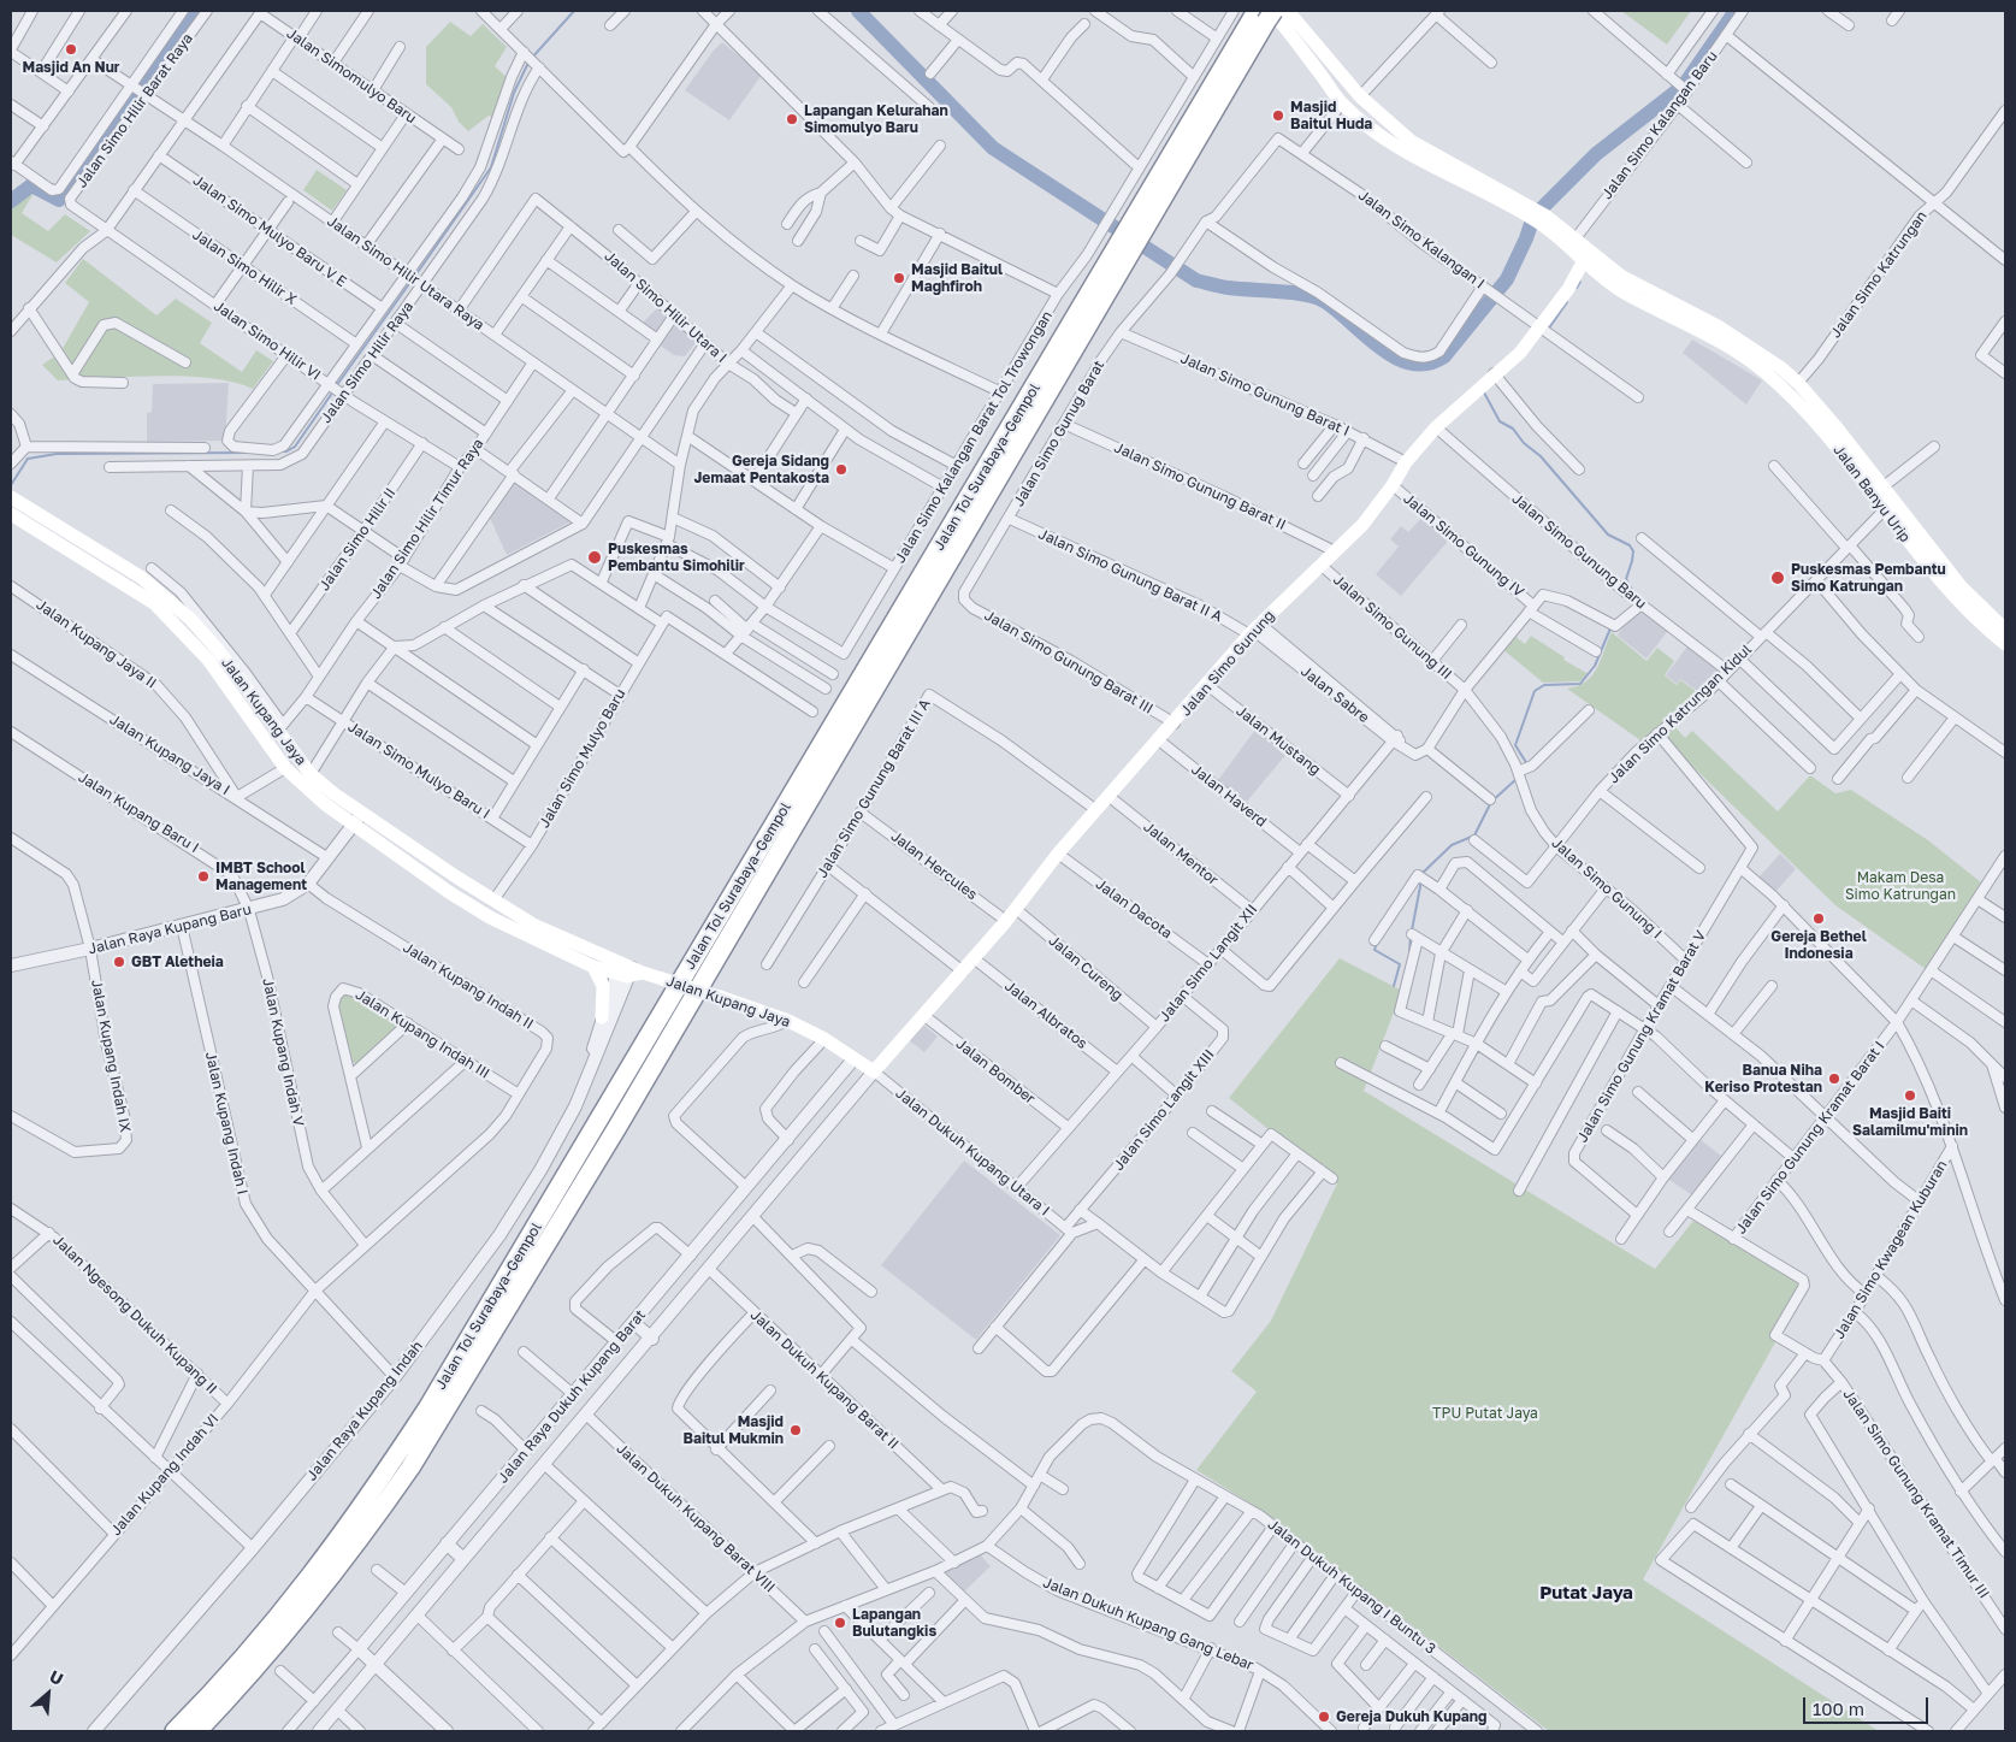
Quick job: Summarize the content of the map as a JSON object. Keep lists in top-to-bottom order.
{
  "streets": {
    "highway": ["Jalan Tol Surabaya–Gempol"],
    "main road": ["Jalan Banyu Urip", "Jalan Simo Gunung", "Jalan Kupang Jaya"],
    "street": [
      "Jalan Simomulyo Baru",
      "Jalan Simo Hilir Barat Raya",
      "Jalan Simo Kalangan Baru",
      "Jalan Simo Mulyo Baru V E",
      "Jalan Simo Kalangan I",
      "Jalan Simo Hilir X",
      "Jalan Simo Hilir Utara Raya",
      "Jalan Simo Katrungan",
      "Jalan Simo Hilir Utara I",
      "Jalan Simo Hilir VI",
      "Jalan Simo Hilir Raya",
      "Jalan Simo Gunung Barat I",
      "Jalan Simo Gunug Barat",
      "Jalan Simo Kalangan Barat Tol Trowongan",
      "Jalan Simo Gunung Barat II",
      "Jalan Simo Hilir Timur Raya",
      "Jalan Simo Hilir II",
      "Jalan Simo Gunung IV",
      "Jalan Simo Gunung Baru",
      "Jalan Simo Gunung Barat II A",
      "Jalan Simo Gunung III",
      "Jalan Kupang Jaya II",
      "Jalan Simo Gunung Barat III",
      "Jalan Sabre",
      "Jalan Simo Katrungan Kidul",
      "Jalan Mustang",
      "Jalan Kupang Jaya I",
      "Jalan Simo Mulyo Baru",
      "Jalan Simo Mulyo Baru I",
      "Jalan Simo Gunung Barat III A",
      "Jalan Haverd",
      "Jalan Kupang Baru I",
      "Jalan Mentor",
      "Jalan Hercules",
      "Jalan Simo Gunung I",
      "Jalan Dacota",
      "Jalan Raya Kupang Baru",
      "Jalan Simo Langit XII",
      "Jalan Cureng",
      "Jalan Kupang Indah II",
      "Jalan Albratos",
      "Jalan Kupang Indah III",
      "Jalan Simo Gunung Kramat Barat V",
      "Jalan Kupang Indah V",
      "Jalan Kupang Indah IX",
      "Jalan Bomber",
      "Jalan Simo Langit XIII",
      "Jalan Kupang Indah I",
      "Jalan Simo Gunung Kramat Barat I",
      "Jalan Dukuh Kupang Utara I",
      "Jalan Simo Kwagean Kuburan",
      "Jalan Ngesong Dukuh Kupang II",
      "Jalan Dukuh Kupang Barat II",
      "Jalan Raya Dukuh Kupang Barat",
      "Jalan Raya Kupang Indah",
      "Jalan Kupang Indah VI",
      "Jalan Simo Gunung Kramat Timur III",
      "Jalan Dukuh Kupang Barat VIII",
      "Jalan Dukuh Kupang I Buntu 3",
      "Jalan Dukuh Kupang Gang Lebar"
    ]
  },
  "crossings": [
    ["Jalan Simomulyo Baru", "Jalan Simo Hilir Utara Raya"],
    ["Jalan Simo Hilir Barat Raya", "Jalan Simo Hilir Utara Raya"],
    ["Jalan Simo Hilir Barat Raya", "Jalan Simo Hilir VI"],
    ["Jalan Simo Kalangan Baru", "Jalan Banyu Urip"],
    ["Jalan Simo Mulyo Baru V E", "Jalan Simo Hilir Raya"],
    ["Jalan Simo Kalangan I", "Jalan Simo Gunug Barat"],
    ["Jalan Simo Kalangan I", "Jalan Simo Gunung"],
    ["Jalan Simo Hilir X", "Jalan Simo Hilir Raya"],
    ["Jalan Simo Hilir Utara Raya", "Jalan Simo Hilir Utara I"],
    ["Jalan Simo Hilir Utara Raya", "Jalan Simo Hilir Raya"],
    ["Jalan Simo Hilir Utara Raya", "Jalan Simo Hilir Timur Raya"],
    ["Jalan Simo Katrungan", "Jalan Banyu Urip"],
    ["Jalan Simo Hilir VI", "Jalan Simo Hilir Raya"],
    ["Jalan Simo Hilir VI", "Jalan Simo Hilir Timur Raya"],
    ["Jalan Simo Hilir VI", "Jalan Simo Hilir II"],
    ["Jalan Simo Gunung Barat I", "Jalan Simo Gunug Barat"],
    ["Jalan Simo Gunung Barat I", "Jalan Simo Gunung"],
    ["Jalan Simo Gunug Barat", "Jalan Simo Gunung Barat II"],
    ["Jalan Simo Gunug Barat", "Jalan Simo Gunung Barat II A"],
    ["Jalan Simo Gunug Barat", "Jalan Simo Gunung Barat III"],
    ["Jalan Simo Gunung Barat II", "Jalan Simo Gunung"],
    ["Jalan Banyu Urip", "Jalan Simo Gunung"],
    ["Jalan Banyu Urip", "Jalan Simo Katrungan Kidul"],
    ["Jalan Simo Hilir Timur Raya", "Jalan Kupang Jaya"],
    ["Jalan Simo Hilir Timur Raya", "Jalan Simo Mulyo Baru I"],
    ["Jalan Simo Gunung IV", "Jalan Simo Gunung"],
    ["Jalan Simo Gunung Baru", "Jalan Simo Gunung"],
    ["Jalan Simo Gunung Baru", "Jalan Simo Katrungan Kidul"],
    ["Jalan Simo Gunung Barat II A", "Jalan Simo Gunung"],
    ["Jalan Simo Gunung Barat II A", "Jalan Sabre"],
    ["Jalan Simo Gunung III", "Jalan Simo Gunung"],
    ["Jalan Simo Gunung III", "Jalan Simo Gunung I"],
    ["Jalan Kupang Jaya II", "Jalan Kupang Jaya I"],
    ["Jalan Simo Gunung Barat III", "Jalan Simo Gunung"],
    ["Jalan Simo Gunung", "Jalan Sabre"],
    ["Jalan Simo Gunung", "Jalan Kupang Jaya"],
    ["Jalan Simo Gunung", "Jalan Mustang"],
    ["Jalan Simo Gunung", "Jalan Simo Gunung Barat III A"],
    ["Jalan Simo Gunung", "Jalan Haverd"],
    ["Jalan Simo Gunung", "Jalan Mentor"],
    ["Jalan Simo Gunung", "Jalan Hercules"],
    ["Jalan Simo Gunung", "Jalan Dacota"],
    ["Jalan Simo Gunung", "Jalan Cureng"],
    ["Jalan Simo Gunung", "Jalan Albratos"],
    ["Jalan Simo Gunung", "Jalan Bomber"],
    ["Jalan Simo Gunung", "Jalan Dukuh Kupang Utara I"],
    ["Jalan Simo Gunung", "Jalan Raya Dukuh Kupang Barat"],
    ["Jalan Sabre", "Jalan Simo Langit XII"],
    ["Jalan Kupang Jaya", "Jalan Simo Mulyo Baru"],
    ["Jalan Kupang Jaya", "Jalan Raya Kupang Baru"],
    ["Jalan Kupang Jaya", "Jalan Dukuh Kupang Utara I"],
    ["Jalan Kupang Jaya", "Jalan Raya Dukuh Kupang Barat"],
    ["Jalan Kupang Jaya", "Jalan Raya Kupang Indah"],
    ["Jalan Simo Katrungan Kidul", "Jalan Simo Gunung I"],
    ["Jalan Simo Katrungan Kidul", "Jalan Simo Gunung Kramat Barat V"],
    ["Jalan Mustang", "Jalan Simo Langit XII"],
    ["Jalan Kupang Jaya I", "Jalan Raya Kupang Baru"],
    ["Jalan Simo Mulyo Baru", "Jalan Simo Mulyo Baru I"],
    ["Jalan Simo Gunung Barat III A", "Jalan Hercules"],
    ["Jalan Haverd", "Jalan Simo Langit XII"],
    ["Jalan Kupang Baru I", "Jalan Raya Kupang Baru"],
    ["Jalan Kupang Baru I", "Jalan Kupang Indah V"],
    ["Jalan Mentor", "Jalan Simo Langit XII"],
    ["Jalan Simo Gunung I", "Jalan Simo Gunung Kramat Barat V"],
    ["Jalan Dacota", "Jalan Simo Langit XII"],
    ["Jalan Raya Kupang Baru", "Jalan Kupang Indah II"],
    ["Jalan Raya Kupang Baru", "Jalan Kupang Indah V"],
    ["Jalan Raya Kupang Baru", "Jalan Kupang Indah IX"],
    ["Jalan Raya Kupang Baru", "Jalan Kupang Indah I"],
    ["Jalan Simo Langit XII", "Jalan Cureng"],
    ["Jalan Simo Langit XII", "Jalan Albratos"],
    ["Jalan Simo Langit XII", "Jalan Bomber"],
    ["Jalan Simo Langit XII", "Jalan Simo Langit XIII"],
    ["Jalan Simo Langit XII", "Jalan Dukuh Kupang Utara I"],
    ["Jalan Kupang Indah II", "Jalan Kupang Indah III"],
    ["Jalan Kupang Indah II", "Jalan Kupang Indah V"],
    ["Jalan Kupang Indah II", "Jalan Kupang Indah I"],
    ["Jalan Kupang Indah II", "Jalan Kupang Indah VI"],
    ["Jalan Simo Gunung Kramat Barat V", "Jalan Simo Kwagean Kuburan"],
    ["Jalan Simo Langit XIII", "Jalan Dukuh Kupang Utara I"],
    ["Jalan Kupang Indah I", "Jalan Raya Kupang Indah"],
    ["Jalan Kupang Indah I", "Jalan Kupang Indah VI"],
    ["Jalan Simo Gunung Kramat Barat I", "Jalan Simo Kwagean Kuburan"],
    ["Jalan Dukuh Kupang Utara I", "Jalan Raya Dukuh Kupang Barat"],
    ["Jalan Simo Kwagean Kuburan", "Jalan Simo Gunung Kramat Timur III"],
    ["Jalan Ngesong Dukuh Kupang II", "Jalan Kupang Indah VI"],
    ["Jalan Dukuh Kupang Barat II", "Jalan Raya Dukuh Kupang Barat"],
    ["Jalan Raya Dukuh Kupang Barat", "Jalan Dukuh Kupang Barat VIII"]
  ],
  "districts": ["Putat Jaya"],
  "parks": ["Makam Desa Simo Katrungan", "TPU Putat Jaya"],
  "places": [
    "Masjid An Nur",
    "Masjid Baitul Huda",
    "Lapangan Kelurahan Simomulyo Baru",
    "Masjid Baitul Maghfiroh",
    "Gereja Sidang Jemaat Pentakosta",
    "Puskesmas Pembantu Simohilir",
    "Puskesmas Pembantu Simo Katrungan",
    "IMBT School Management",
    "Gereja Bethel Indonesia",
    "GBT Aletheia",
    "Banua Niha Keriso Protestan",
    "Masjid Baiti Salamilmu'minin",
    "Masjid Baitul Mukmin",
    "Lapangan Bulutangkis",
    "Gereja Dukuh Kupang"
  ],
  "scale_bar": "100 m",
  "north": "top right"
}
